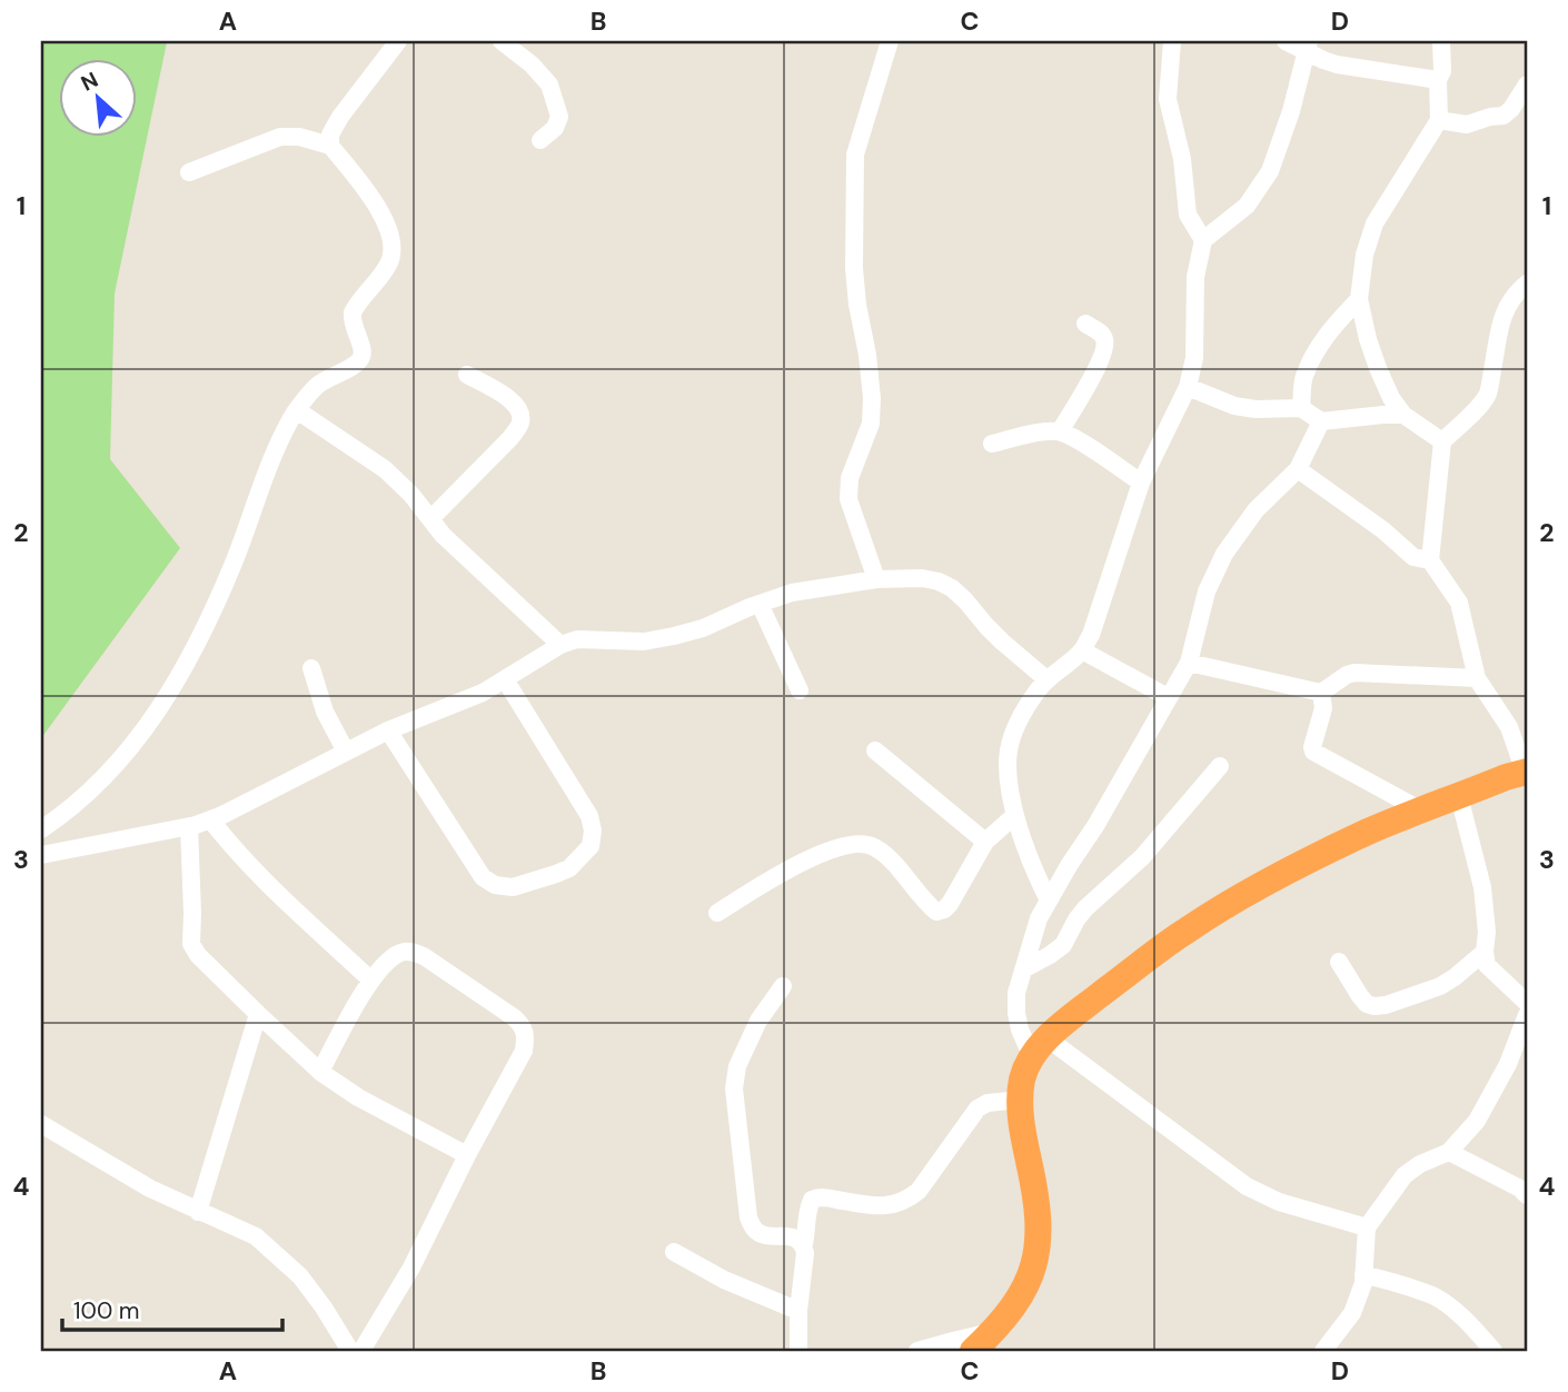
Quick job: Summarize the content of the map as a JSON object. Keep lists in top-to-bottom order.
{
  "scale_bar": "100 m",
  "north": "top left",
  "grid": {
    "columns": [
      "A",
      "B",
      "C",
      "D"
    ],
    "rows": [
      "1",
      "2",
      "3",
      "4"
    ]
  }
}
